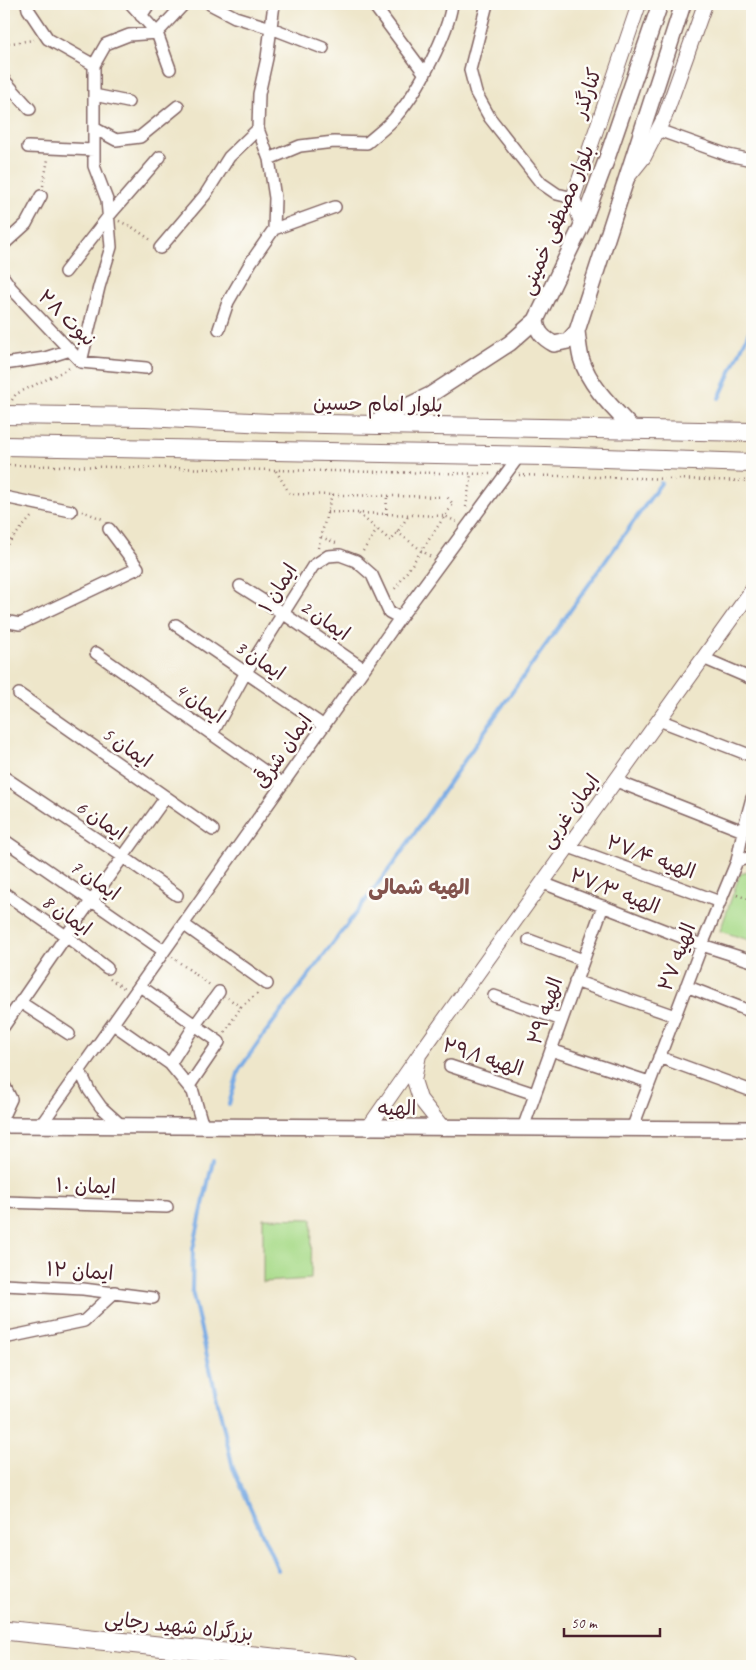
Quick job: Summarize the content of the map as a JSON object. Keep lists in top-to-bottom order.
{
  "streets": {
    "highway": ["بزرگراه شهید رجایی"],
    "main road": ["بلوار مصطفی خمینی", "بلوار امام حسین", "الهیه"],
    "street": [
      "کنارگذر",
      "نبوت ۲۸",
      "ایمان ۱",
      "ایمان 2",
      "ایمان 3",
      "ایمان 4",
      "ایمان 5",
      "ایمان شرقی",
      "ایمان غربی",
      "ایمان 6",
      "الهیه ۲۷/۴",
      "ایمان 7",
      "الهیه ۲۷/۳",
      "ایمان 8",
      "الهیه ۲۷",
      "الهیه ۲۹",
      "الهیه ۲۹/۱",
      "ایمان ۱۰",
      "ایمان ۱۲"
    ]
  },
  "crossings": [
    ["بلوار مصطفی خمینی", "بلوار امام حسین"],
    ["ایمان ۱", "ایمان 2"],
    ["ایمان ۱", "ایمان 3"],
    ["ایمان ۱", "ایمان 4"],
    ["ایمان ۱", "ایمان شرقی"],
    ["ایمان 2", "ایمان شرقی"],
    ["ایمان 3", "ایمان شرقی"],
    ["ایمان 4", "ایمان شرقی"],
    ["ایمان شرقی", "ایمان 7"],
    ["ایمان شرقی", "الهیه"],
    ["ایمان غربی", "الهیه ۲۷/۴"],
    ["ایمان غربی", "الهیه ۲۷/۳"],
    ["ایمان غربی", "الهیه"],
    ["الهیه ۲۷/۴", "الهیه ۲۷"],
    ["الهیه ۲۷/۳", "الهیه ۲۷"],
    ["الهیه ۲۷/۳", "الهیه ۲۹"],
    ["الهیه ۲۷", "الهیه"],
    ["الهیه ۲۹", "الهیه ۲۹/۱"],
    ["الهیه ۲۹", "الهیه"]
  ],
  "districts": ["الهیه شمالی"],
  "scale_bar": "50 m"
}
